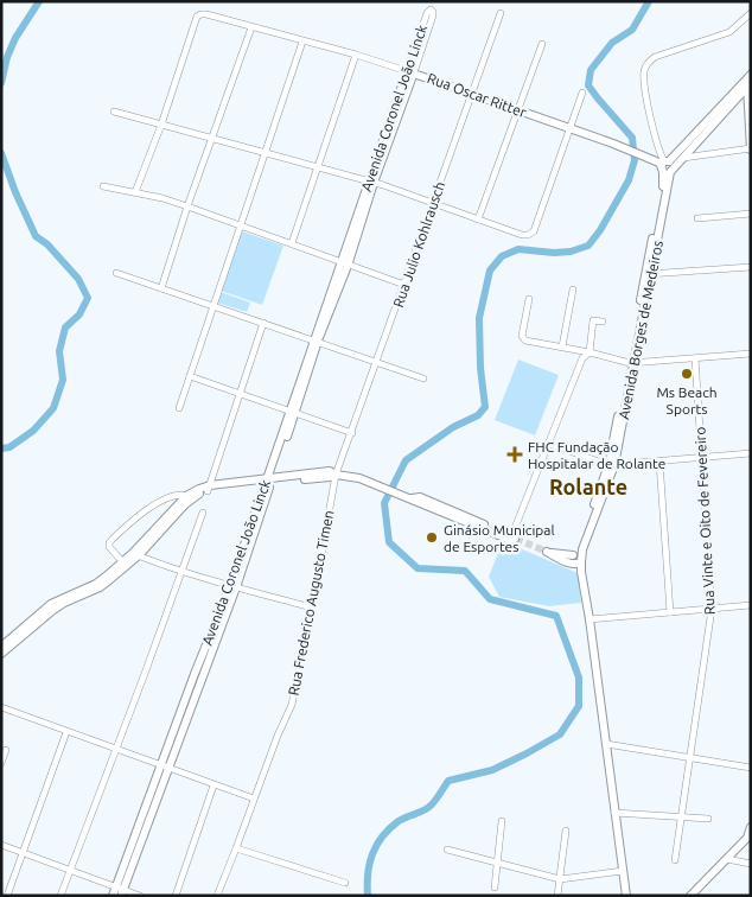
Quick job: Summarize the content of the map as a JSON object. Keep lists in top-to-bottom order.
{
  "streets": {
    "main road": ["Rua Oscar Ritter", "Avenida Coronel João Linck", "Avenida Borges de Medeiros"],
    "street": ["Rua Julio Kohlrausch", "Rua Vinte e Oito de Fevereiro", "Rua Frederico Augusto Timen"]
  },
  "crossings": [
    ["Rua Oscar Ritter", "Avenida Coronel João Linck"],
    ["Rua Oscar Ritter", "Rua Julio Kohlrausch"],
    ["Rua Oscar Ritter", "Avenida Borges de Medeiros"],
    ["Rua Julio Kohlrausch", "Rua Frederico Augusto Timen"]
  ],
  "districts": ["Rolante"],
  "places": {
    "other": ["Ms Beach Sports", "Ginásio Municipal de Esportes"],
    "health": ["FHC Fundação Hospitalar de Rolante"]
  }
}
